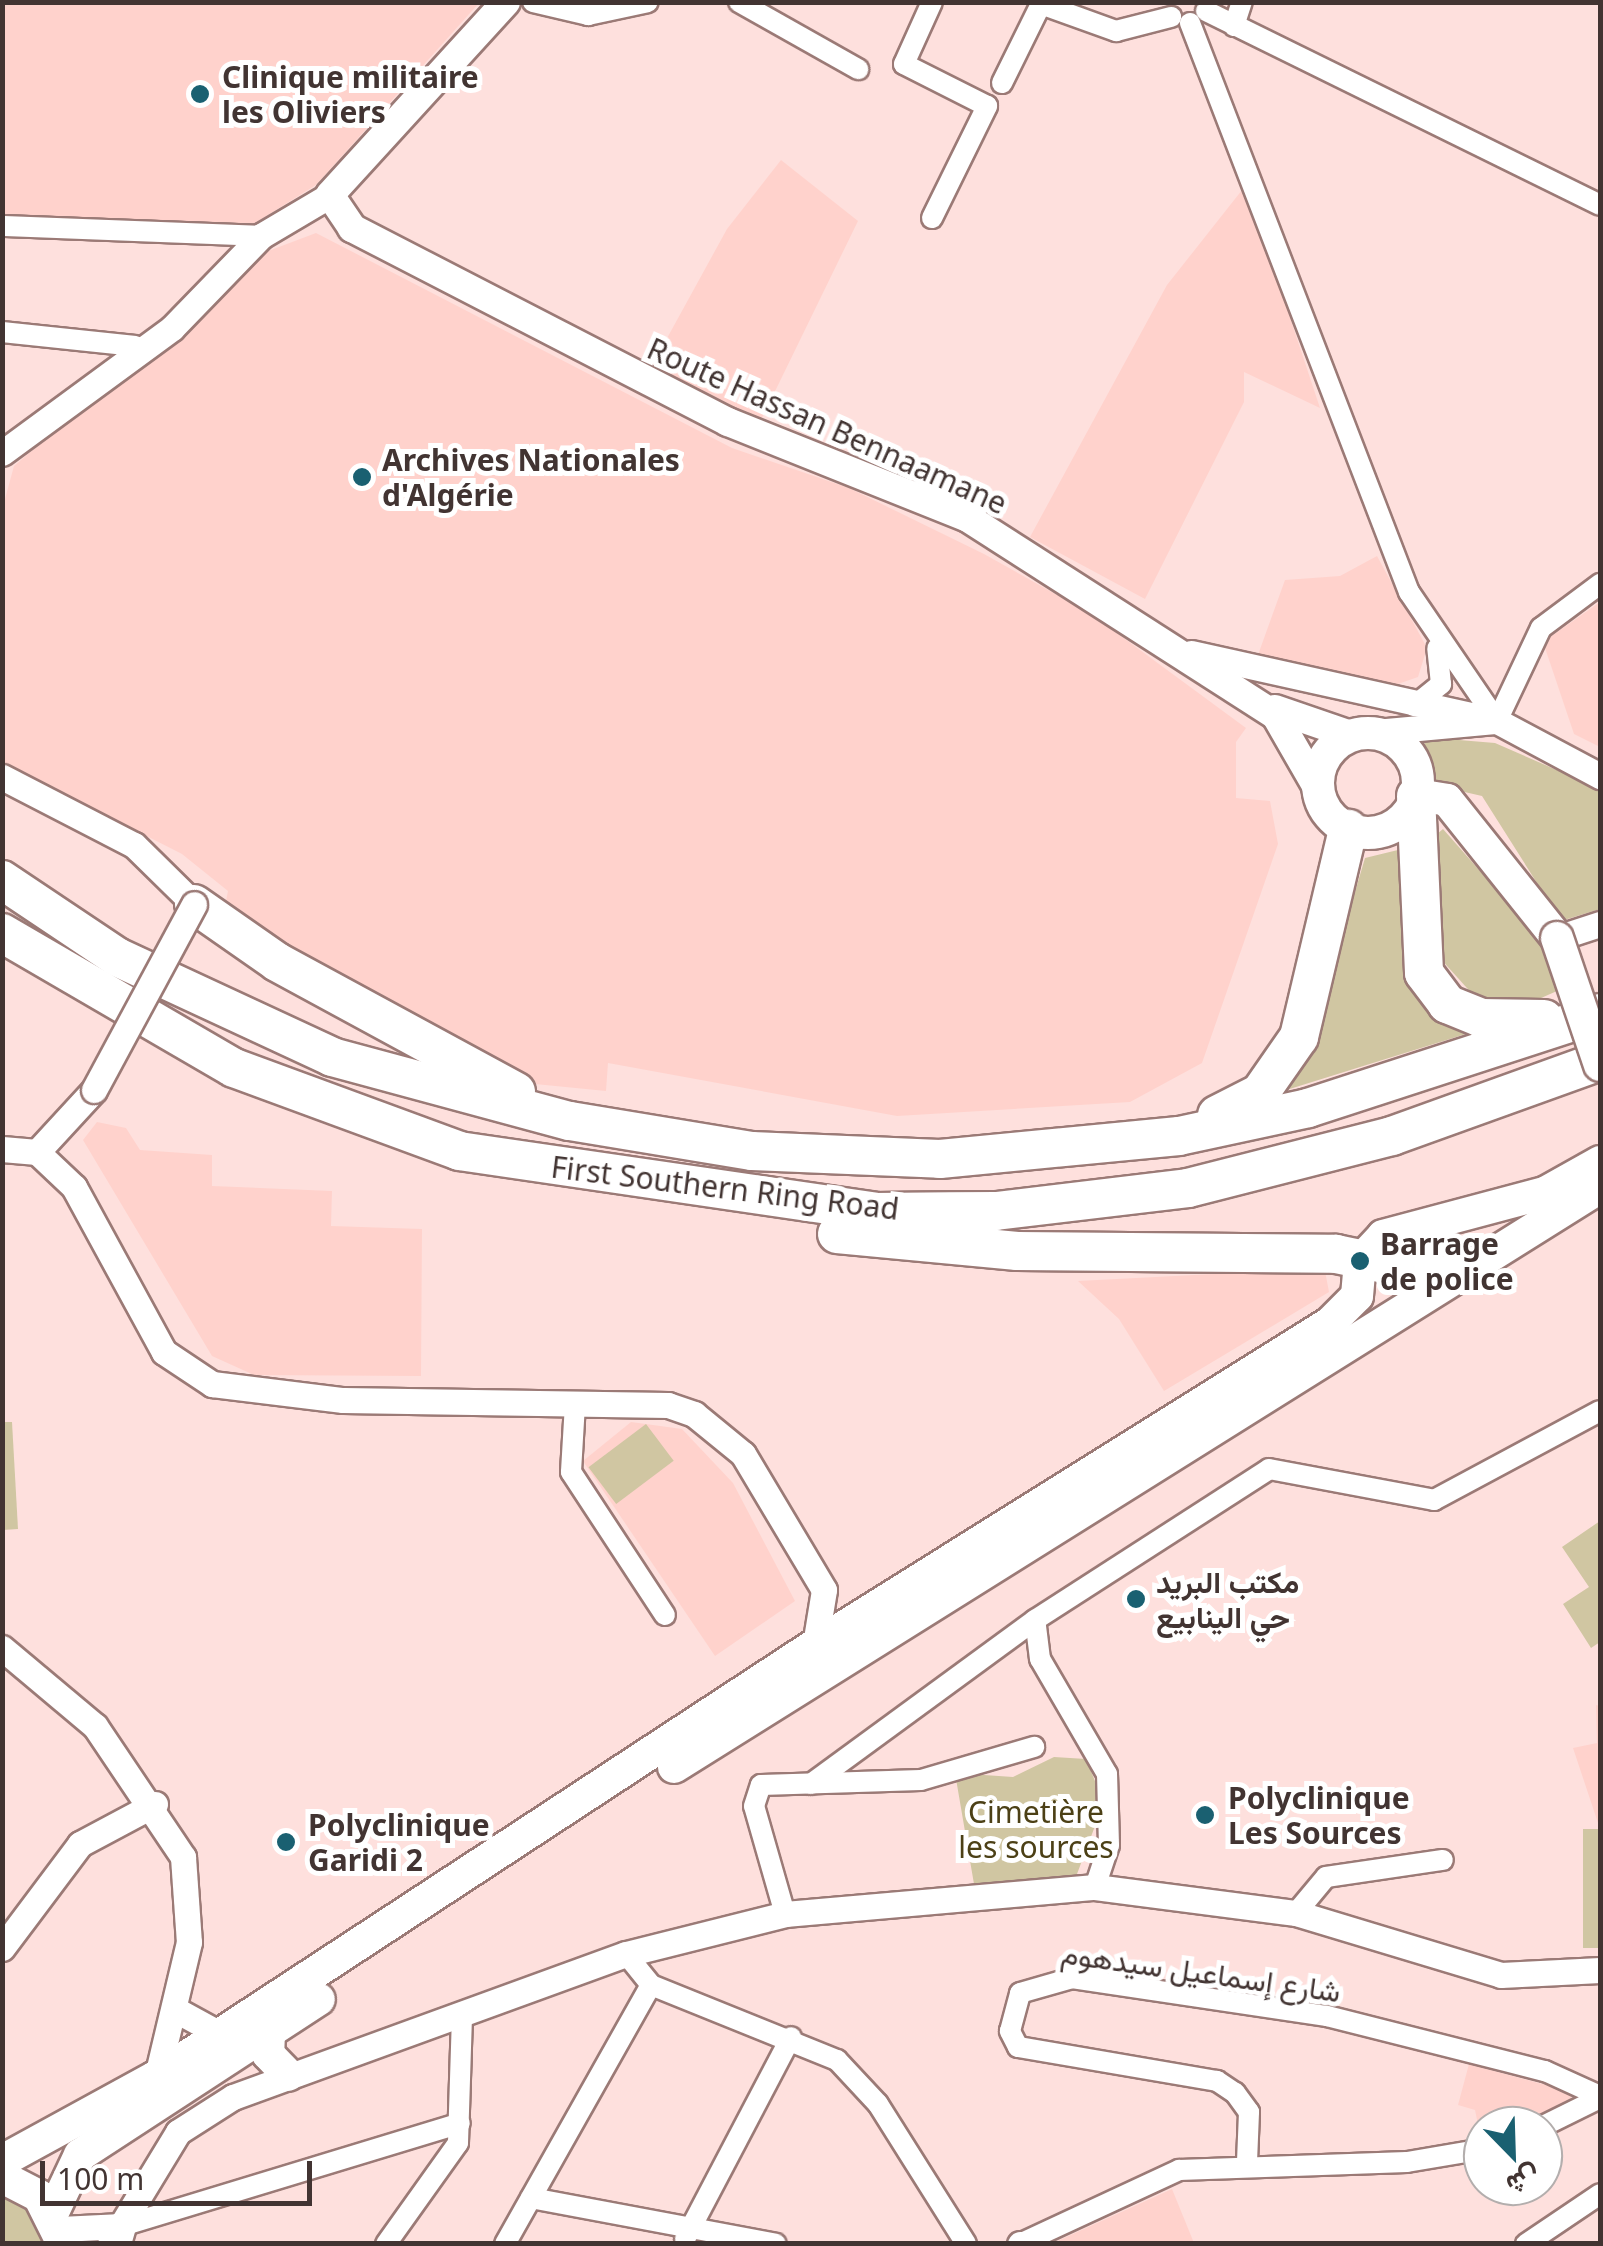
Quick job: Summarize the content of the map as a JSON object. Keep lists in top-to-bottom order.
{
  "streets": {
    "highway": ["First Southern Ring Road"],
    "main road": ["Route Hassan Bennaamane"],
    "street": ["شارع إسماعيل سيدهوم"]
  },
  "parks": ["Cimetière les sources"],
  "places": [
    "Clinique militaire les Oliviers",
    "Archives Nationales d'Algérie",
    "Barrage de police",
    "مكتب البريد حي الينابيع",
    "Polyclinique Les Sources",
    "Polyclinique Garidi 2"
  ],
  "scale_bar": "100 m",
  "north": "bottom right"
}
